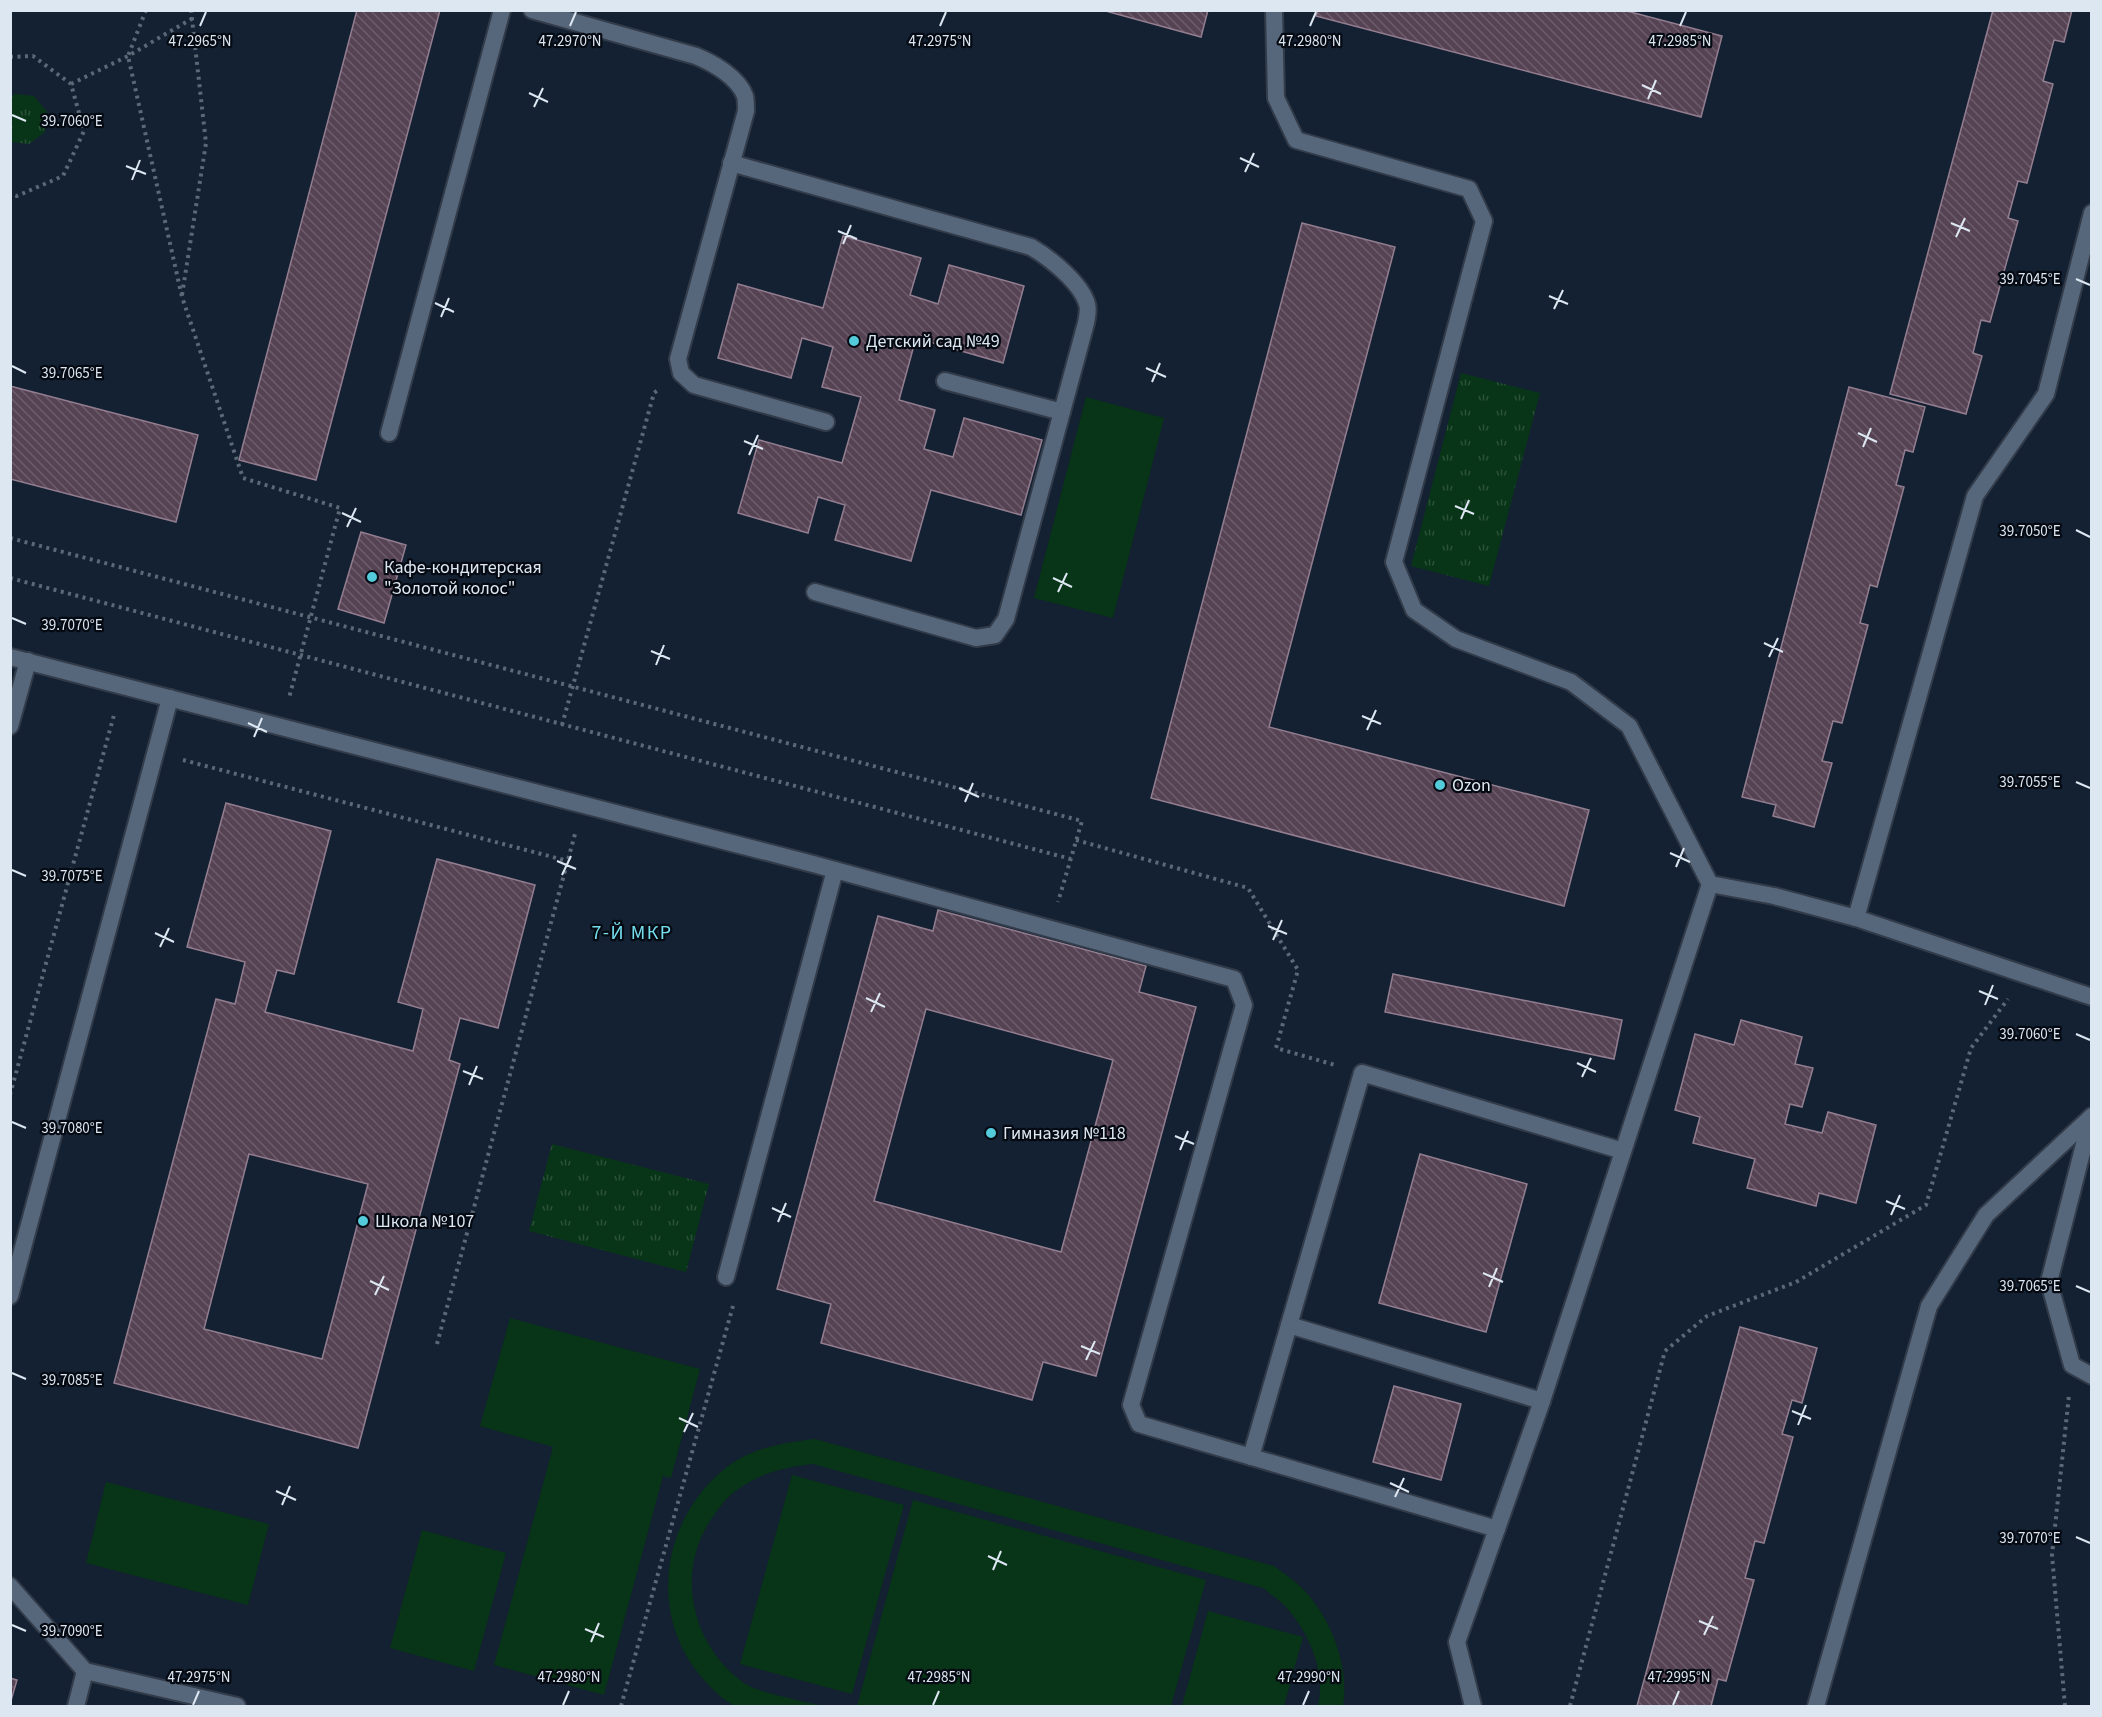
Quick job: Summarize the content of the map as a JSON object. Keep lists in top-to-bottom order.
{
  "districts": ["7-Й МКР"],
  "places": [
    "Детский сад №49",
    "Кафе-кондитерская \"Золотой колос\"",
    "Ozon",
    "Гимназия №118",
    "Школа №107"
  ],
  "coordinates": [
    "47.2965°N",
    "47.2970°N",
    "47.2975°N",
    "47.2980°N",
    "47.2985°N",
    "39.7060°E",
    "39.7045°E",
    "39.7065°E",
    "39.7050°E",
    "39.7070°E",
    "39.7055°E",
    "39.7075°E",
    "39.7080°E",
    "39.7085°E",
    "39.7090°E",
    "47.2990°N",
    "47.2995°N"
  ]
}
